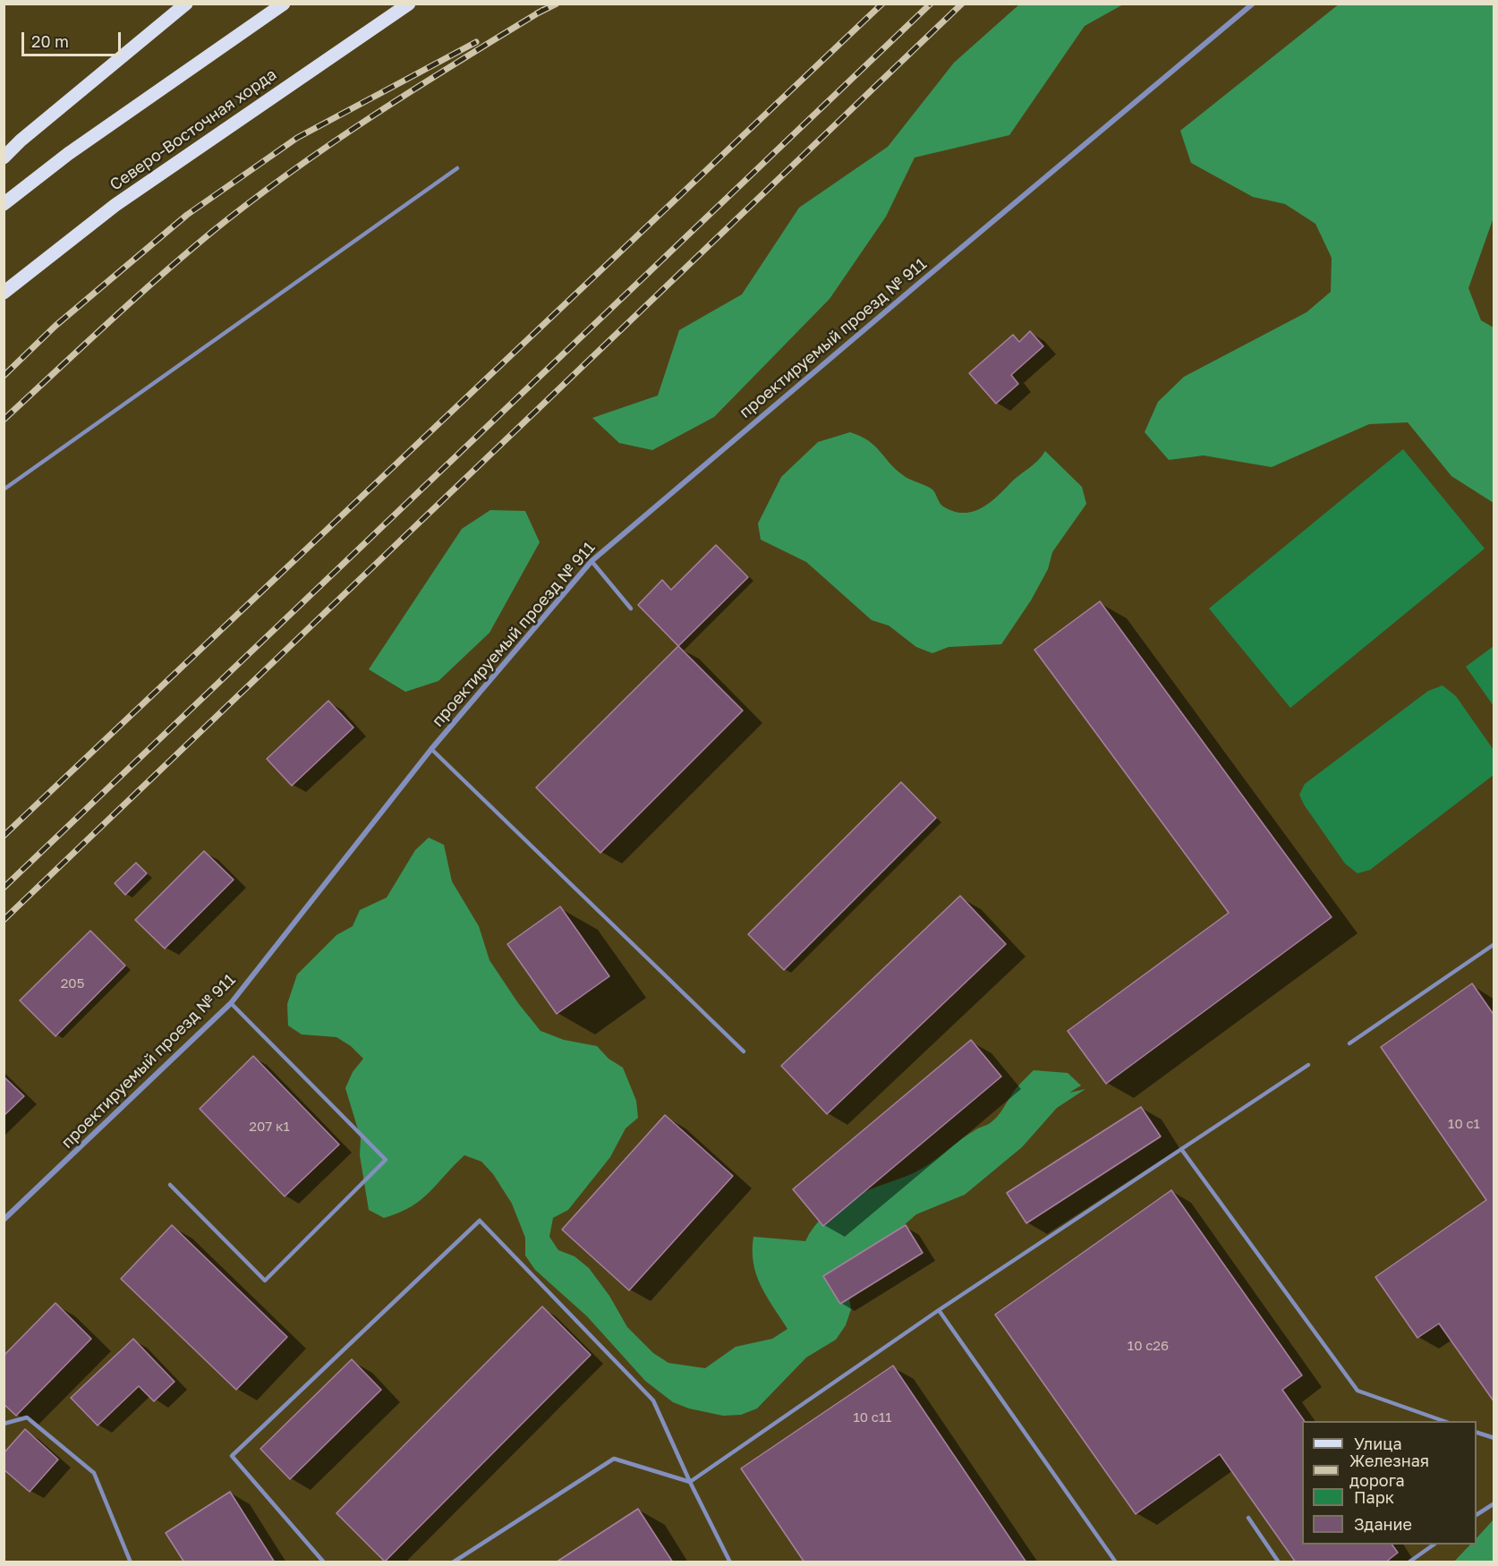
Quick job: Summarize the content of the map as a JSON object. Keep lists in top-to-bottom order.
{
  "streets": {
    "main road": ["Северо-Восточная хорда"],
    "street": ["проектируемый проезд № 911"]
  },
  "house_numbers": [
    "205",
    "10 с1",
    "207 к1",
    "10 с26",
    "10 с11"
  ],
  "legend": [
    "Улица",
    "Железная дорога",
    "Парк",
    "Здание"
  ],
  "scale_bar": "20 m"
}
